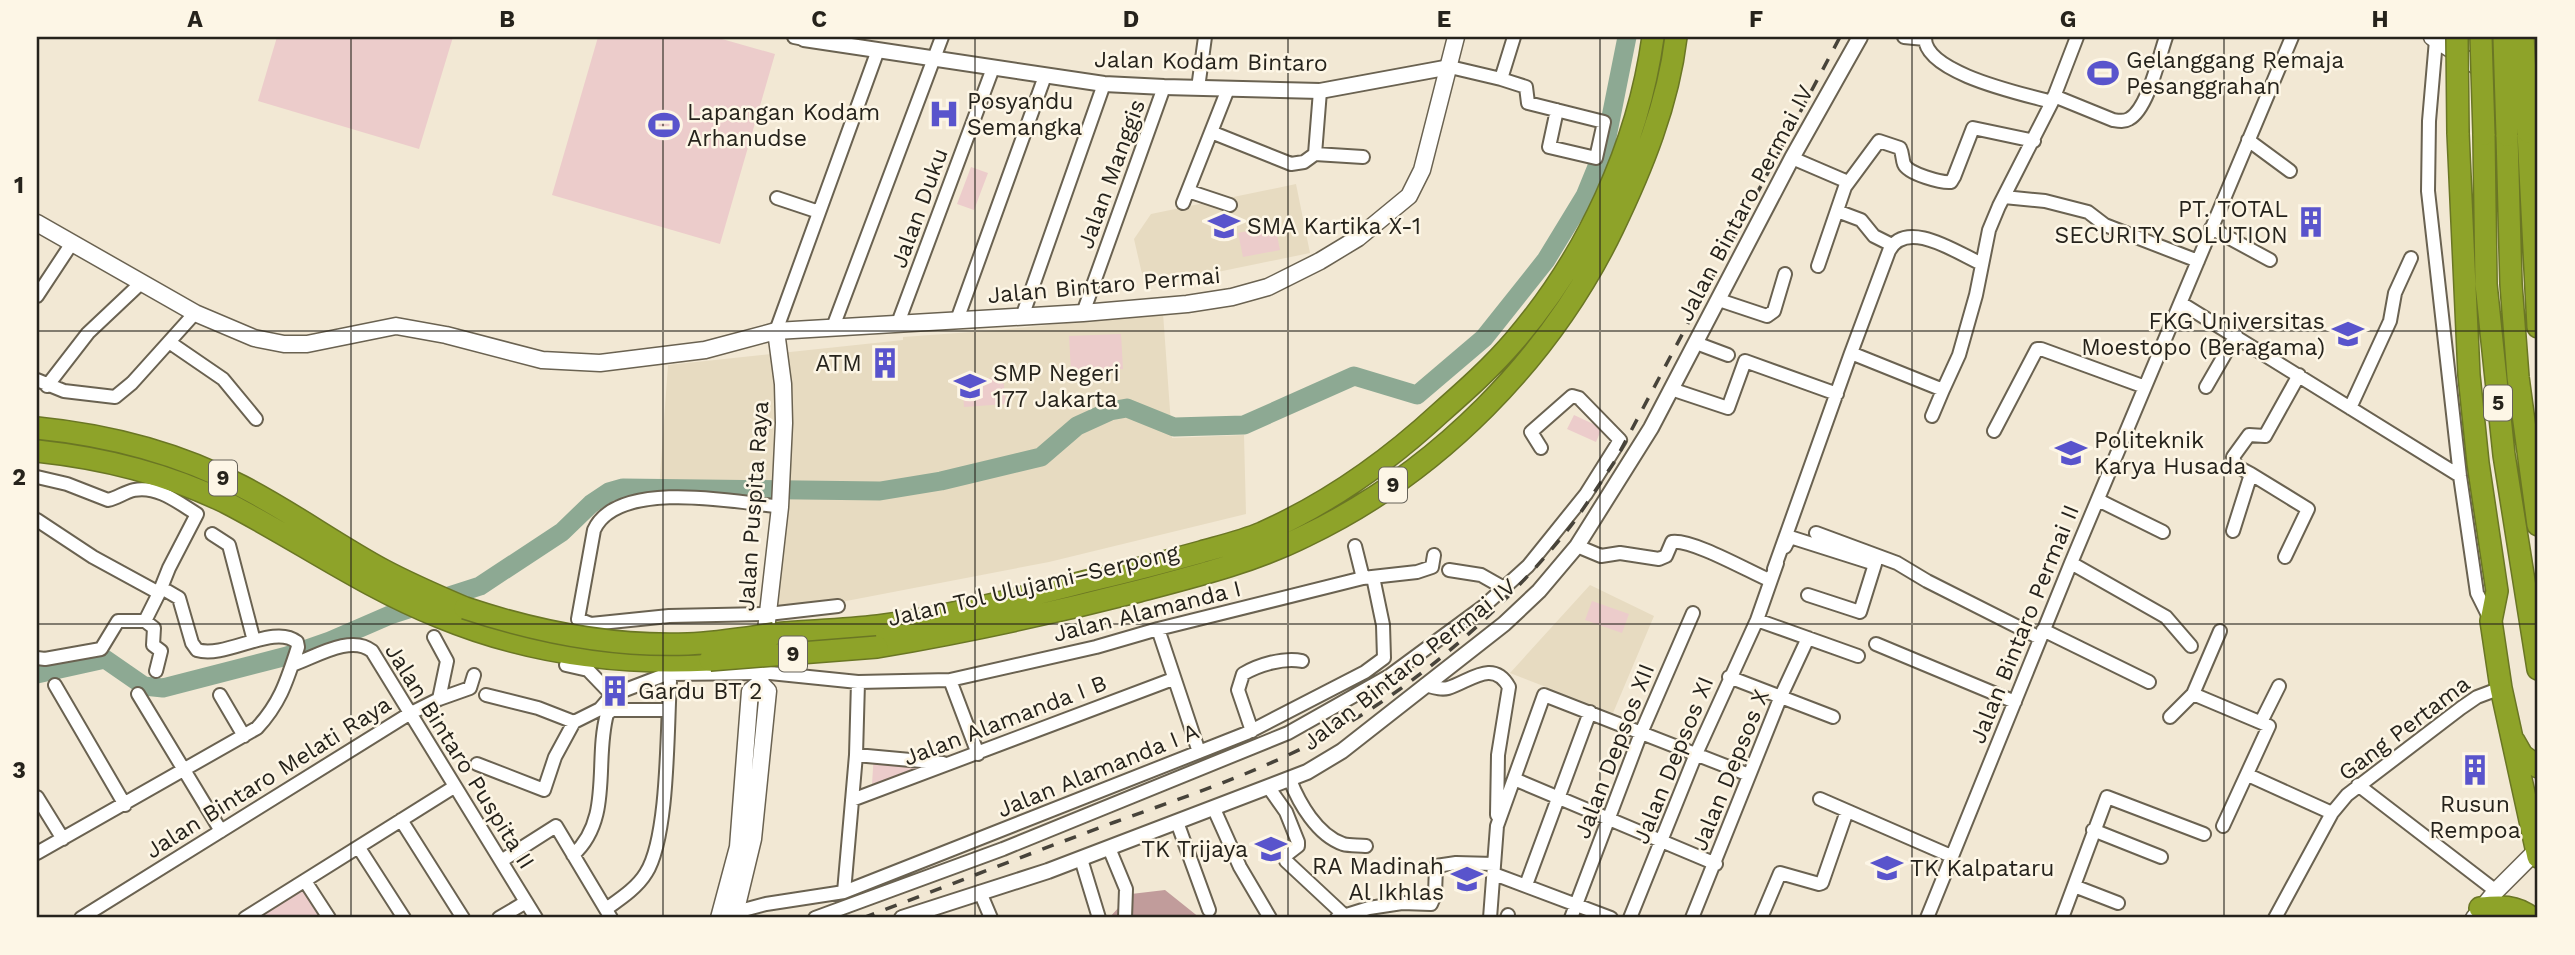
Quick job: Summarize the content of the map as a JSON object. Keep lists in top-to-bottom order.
{
  "streets": {
    "highway": ["5", "9", "Jalan Tol Ulujami–Serpong"],
    "main road": ["Jalan Bintaro Permai", "Jalan Puspita Raya"],
    "street": [
      "Jalan Kodam Bintaro",
      "Jalan Manggis",
      "Jalan Bintaro Permai IV",
      "Jalan Duku",
      "Jalan Alamanda I",
      "Jalan Bintaro Permai II",
      "Jalan Alamanda I B",
      "Gang Pertama",
      "Jalan Depsos XII",
      "Jalan Bintaro Puspita II",
      "Jalan Depsos XI",
      "Jalan Alamanda I A",
      "Jalan Depsos X",
      "Jalan Bintaro Melati Raya"
    ]
  },
  "crossings": [
    ["Jalan Kodam Bintaro", "Jalan Manggis"],
    ["Jalan Kodam Bintaro", "Jalan Duku"],
    ["Jalan Kodam Bintaro", "Jalan Bintaro Permai"],
    ["Jalan Manggis", "Jalan Bintaro Permai"],
    ["Jalan Duku", "Jalan Bintaro Permai"],
    ["Jalan Bintaro Permai", "Jalan Puspita Raya"],
    ["Jalan Puspita Raya", "Jalan Alamanda I"],
    ["Jalan Alamanda I", "Jalan Alamanda I A"],
    ["Jalan Bintaro Puspita II", "Jalan Bintaro Melati Raya"]
  ],
  "places": {
    "sports": ["Gelanggang Remaja Pesanggrahan", "Lapangan Kodam Arhanudse"],
    "hospital": ["Posyandu Semangka"],
    "building": [
      "PT. TOTAL SECURITY SOLUTION",
      "ATM",
      "Gardu BT 2",
      "Rusun Rempoa"
    ],
    "school or university": [
      "SMA Kartika X-1",
      "FKG Universitas Moestopo (Beragama)",
      "SMP Negeri 177 Jakarta",
      "Politeknik Karya Husada",
      "TK Trijaya",
      "TK Kalpataru",
      "RA Madinah Al Ikhlas"
    ]
  },
  "grid": {
    "columns": [
      "A",
      "B",
      "C",
      "D",
      "E",
      "F",
      "G",
      "H"
    ],
    "rows": ["1", "2", "3"]
  }
}
